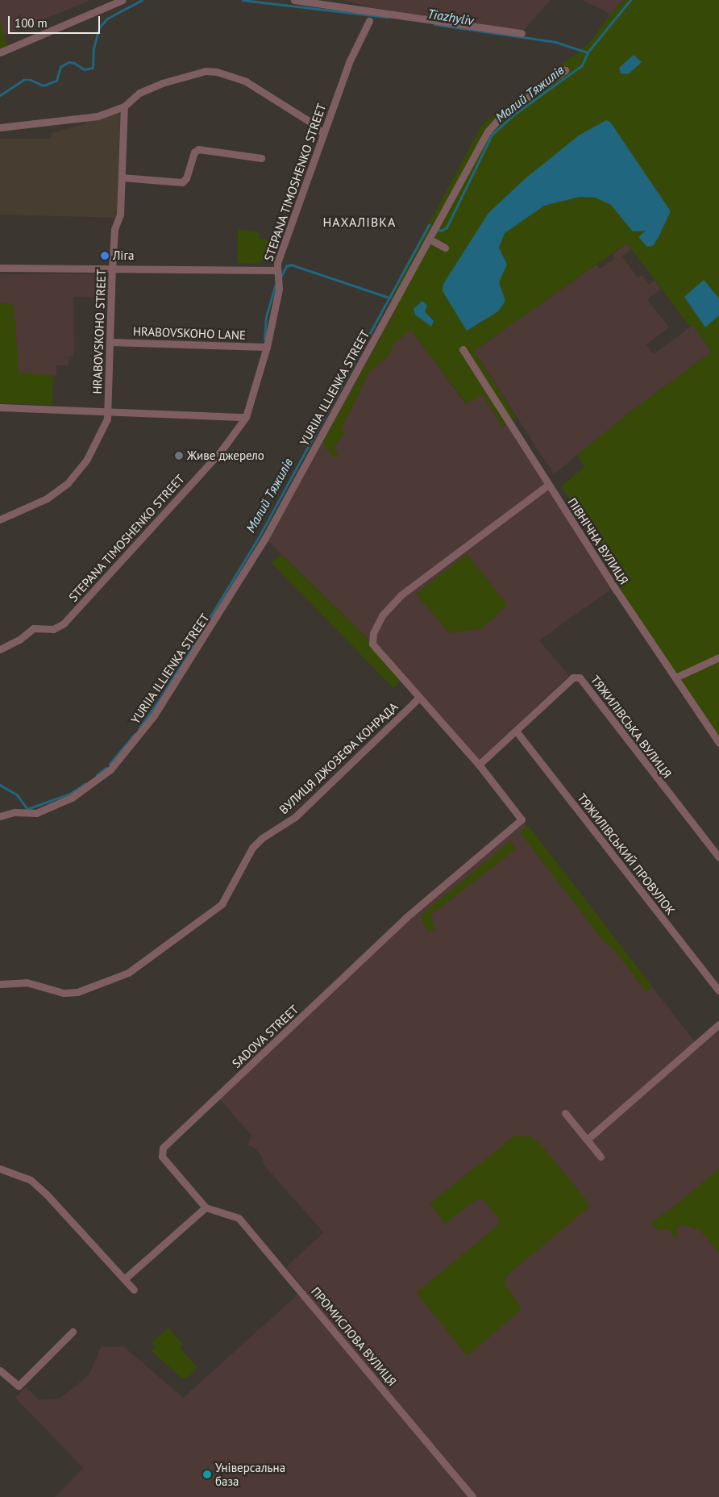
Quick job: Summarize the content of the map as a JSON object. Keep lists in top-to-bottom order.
{
  "streets": {
    "street": [
      "STEPANA TIMOSHENKO STREET",
      "HRABOVSKOHO STREET",
      "HRABOVSKOHO LANE",
      "YURIIA ILLIENKA STREET",
      "ПІВНІЧНА ВУЛИЦЯ",
      "ТЯЖИЛІВСЬКА ВУЛИЦЯ",
      "ВУЛИЦЯ ДЖОЗЕФА КОНРАДА",
      "ТЯЖИЛІВСЬКИЙ ПРОВУЛОК",
      "SADOVA STREET",
      "ПРОМИСЛОВА ВУЛИЦЯ"
    ]
  },
  "crossings": [
    ["STEPANA TIMOSHENKO STREET", "HRABOVSKOHO LANE"],
    ["HRABOVSKOHO STREET", "HRABOVSKOHO LANE"],
    ["ТЯЖИЛІВСЬКА ВУЛИЦЯ", "ТЯЖИЛІВСЬКИЙ ПРОВУЛОК"],
    ["ТЯЖИЛІВСЬКА ВУЛИЦЯ", "SADOVA STREET"],
    ["SADOVA STREET", "ПРОМИСЛОВА ВУЛИЦЯ"]
  ],
  "districts": ["НАХАЛІВКА"],
  "water": ["Tiazhyliv", "Малий Тяжилів"],
  "places": ["Ліга", "Живе джерело", "Універсальна база"],
  "scale_bar": "100 m"
}
